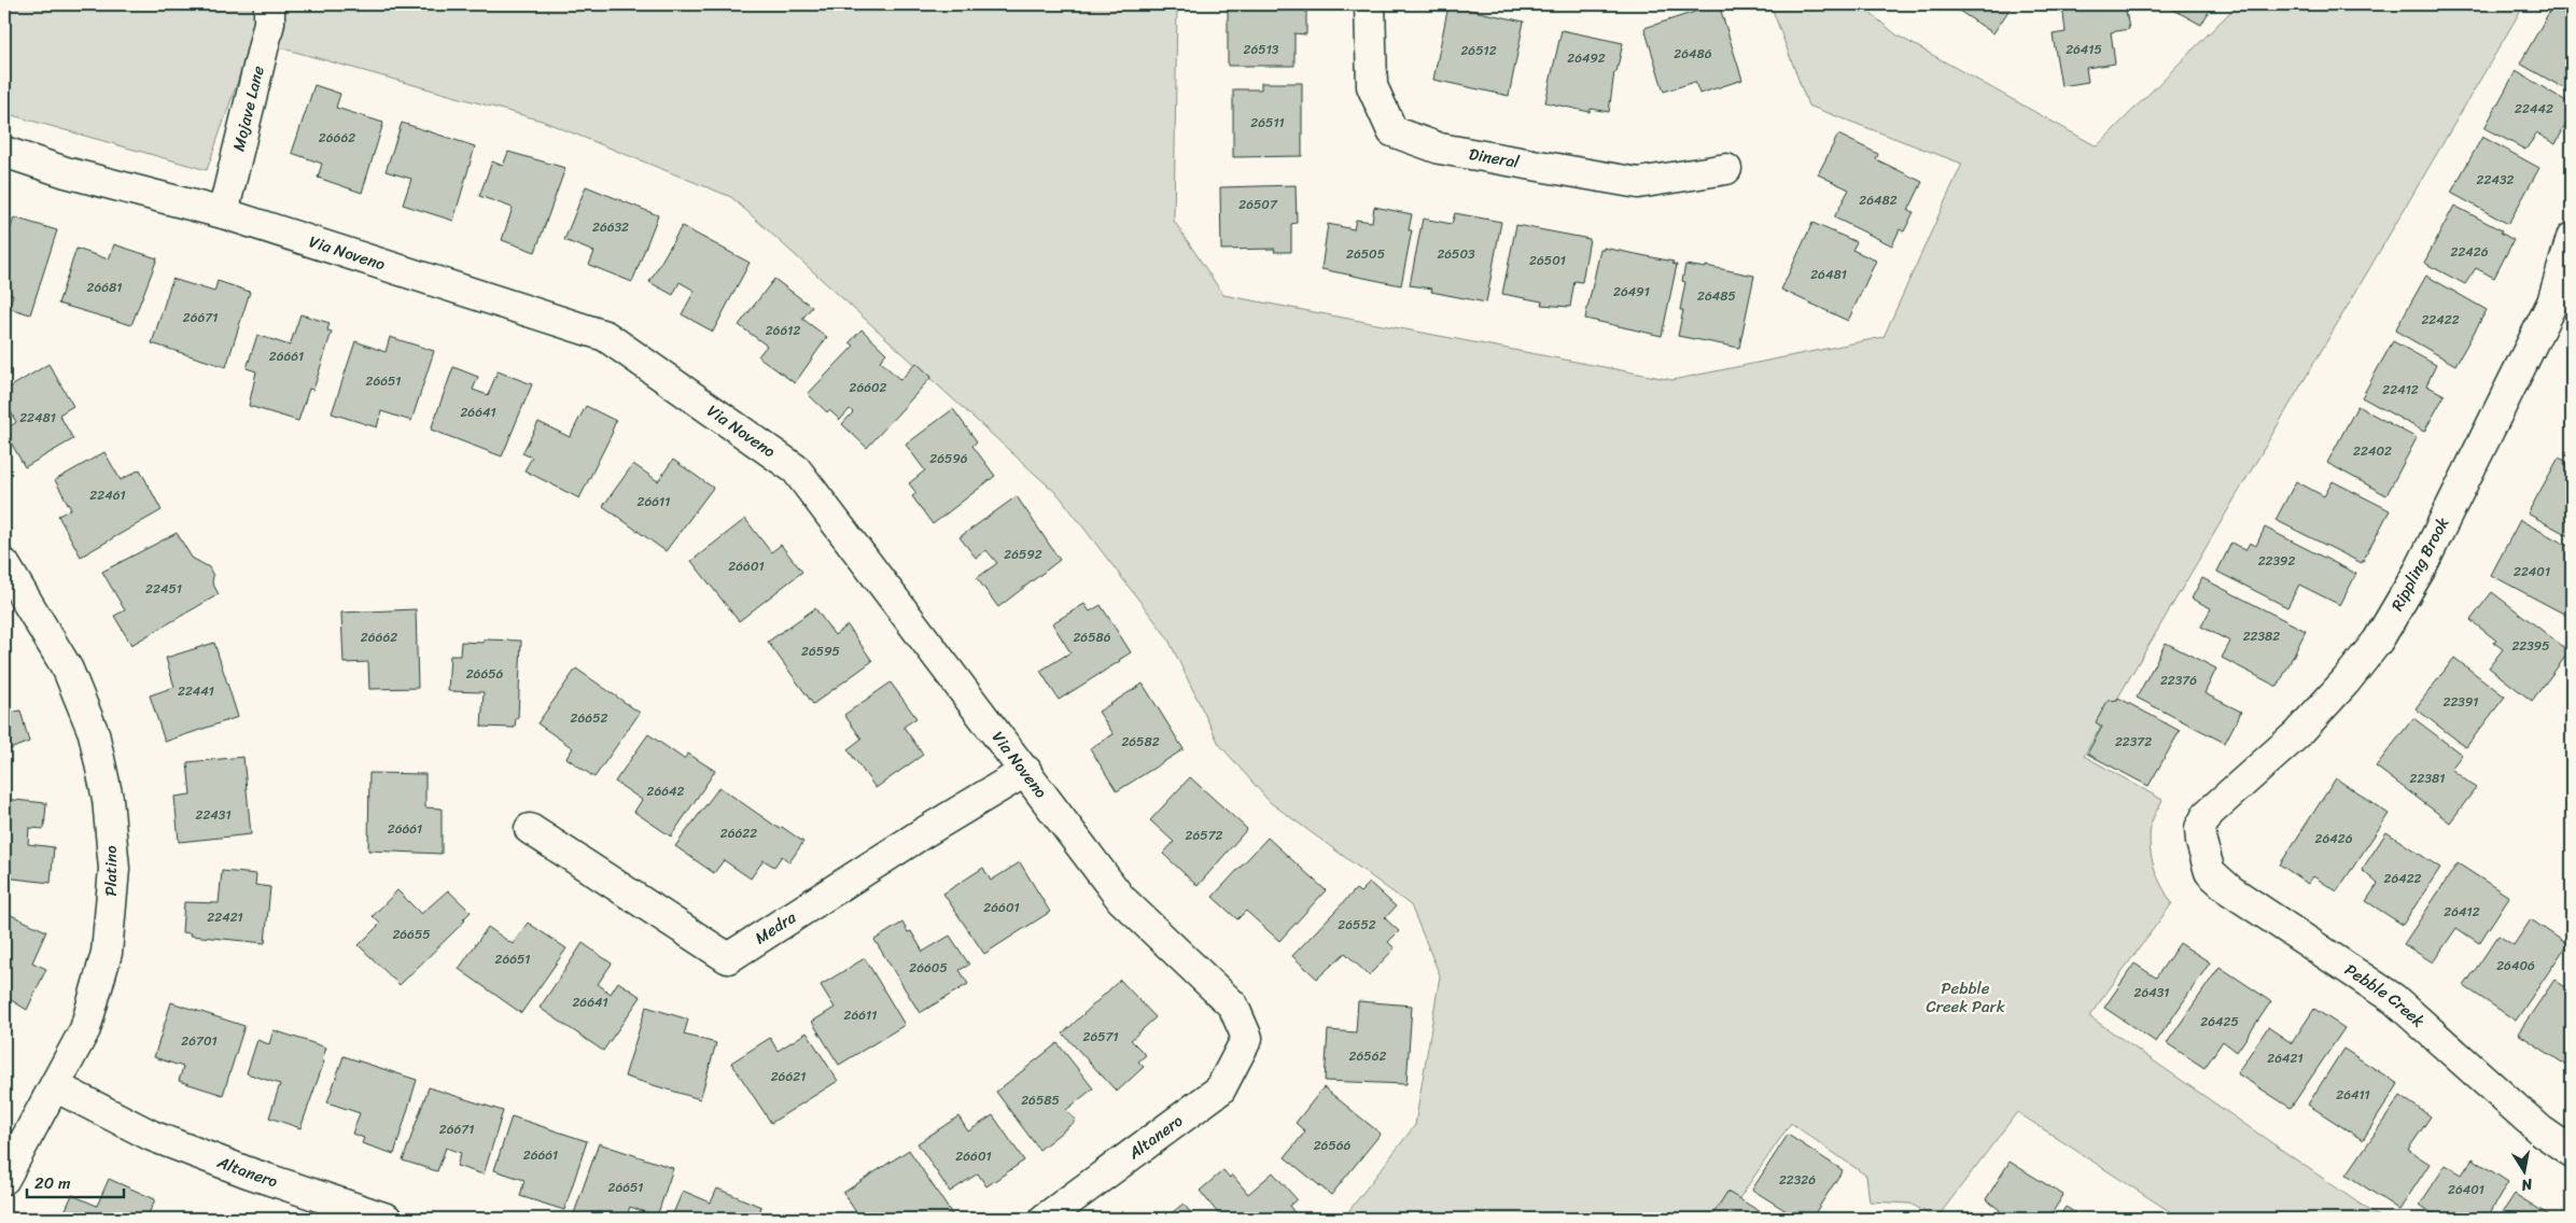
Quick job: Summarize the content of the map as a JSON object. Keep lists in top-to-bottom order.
{
  "streets": {
    "street": [
      "Mojave Lane",
      "Dineral",
      "Via Noveno",
      "Rippling Brook",
      "Platino",
      "Medra",
      "Pebble Creek",
      "Altanero"
    ]
  },
  "crossings": [
    ["Mojave Lane", "Via Noveno"],
    ["Via Noveno", "Medra"],
    ["Via Noveno", "Altanero"],
    ["Rippling Brook", "Pebble Creek"],
    ["Platino", "Altanero"]
  ],
  "parks": ["Pebble Creek Park"],
  "house_numbers": [
    "26513",
    "26415",
    "26512",
    "26486",
    "26492",
    "22442",
    "26511",
    "26662",
    "22432",
    "26482",
    "26507",
    "26632",
    "22426",
    "26505",
    "26503",
    "26501",
    "26481",
    "26681",
    "26491",
    "26485",
    "26671",
    "22422",
    "26612",
    "26661",
    "26651",
    "26602",
    "22412",
    "26641",
    "22481",
    "22402",
    "26596",
    "22461",
    "26611",
    "26592",
    "22392",
    "26601",
    "22401",
    "22451",
    "22382",
    "26662",
    "26586",
    "22395",
    "26595",
    "26656",
    "22376",
    "22441",
    "22391",
    "26652",
    "26582",
    "22372",
    "22381",
    "26642",
    "22431",
    "26661",
    "26622",
    "26572",
    "26426",
    "26422",
    "26601",
    "26412",
    "22421",
    "26552",
    "26655",
    "26651",
    "26406",
    "26605",
    "26431",
    "26641",
    "26611",
    "26425",
    "26571",
    "26701",
    "26562",
    "26421",
    "26621",
    "26411",
    "26585",
    "26671",
    "26566",
    "26661",
    "26601",
    "22326",
    "26651",
    "26401"
  ],
  "scale_bar": "20 m",
  "north": "bottom"
}
